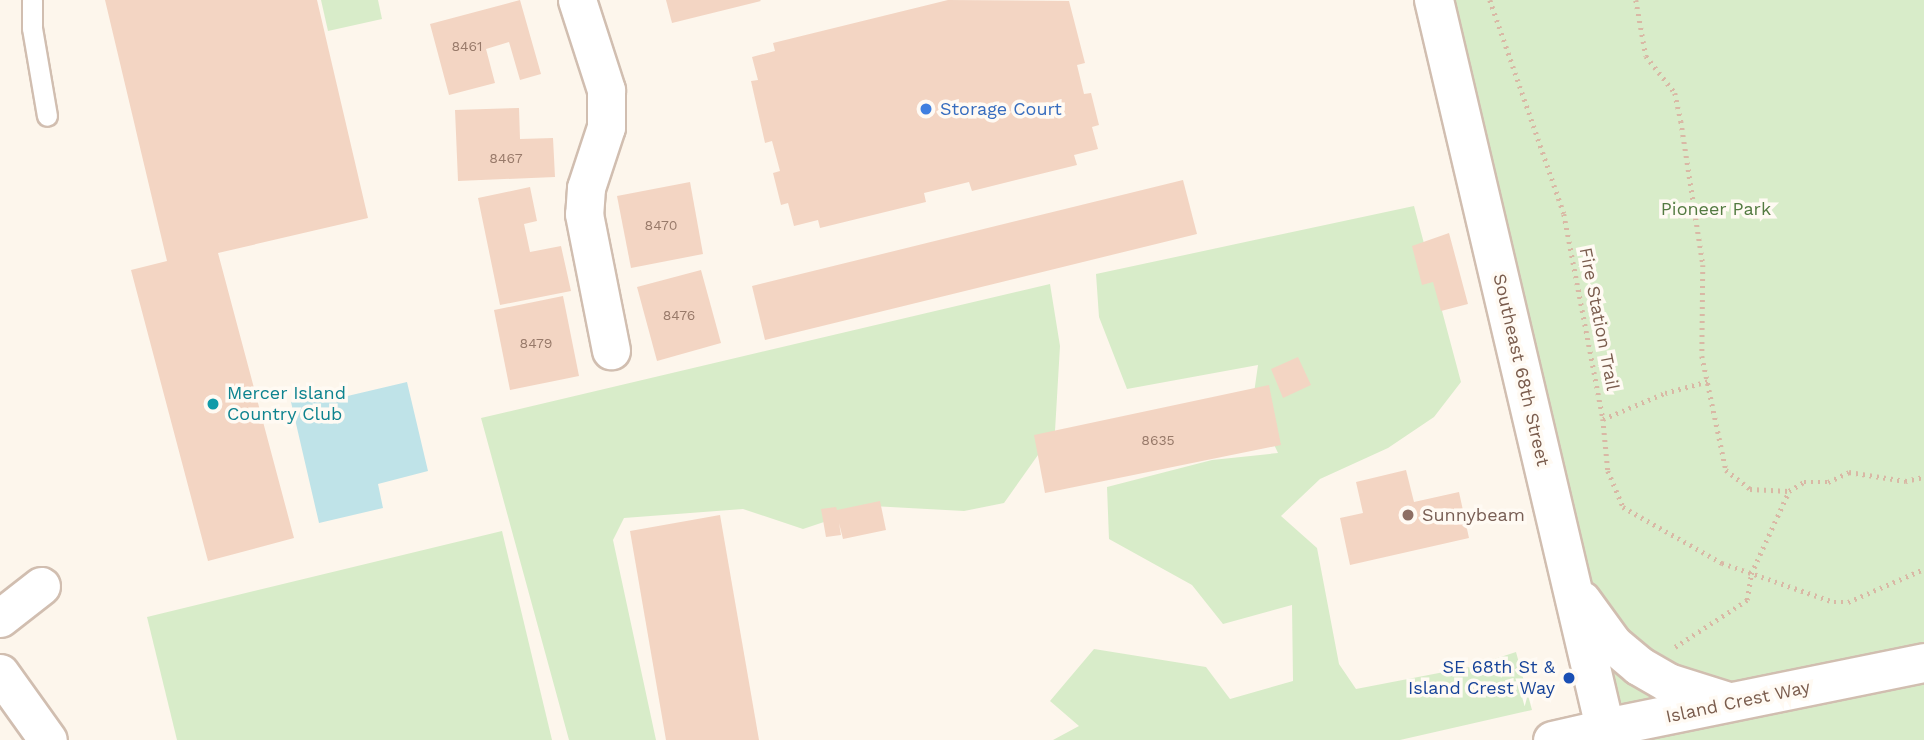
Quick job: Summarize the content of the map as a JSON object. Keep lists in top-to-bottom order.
{
  "streets": {
    "street": ["Southeast 68th Street", "Island Crest Way"],
    "path": ["Fire Station Trail"]
  },
  "crossings": [
    ["Southeast 68th Street", "Island Crest Way"]
  ],
  "parks": ["Pioneer Park"],
  "places": [
    "Storage Court",
    "Mercer Island Country Club",
    "Sunnybeam",
    "SE 68th St & Island Crest Way"
  ],
  "house_numbers": [
    "8461",
    "8467",
    "8470",
    "8476",
    "8479",
    "8635"
  ]
}
